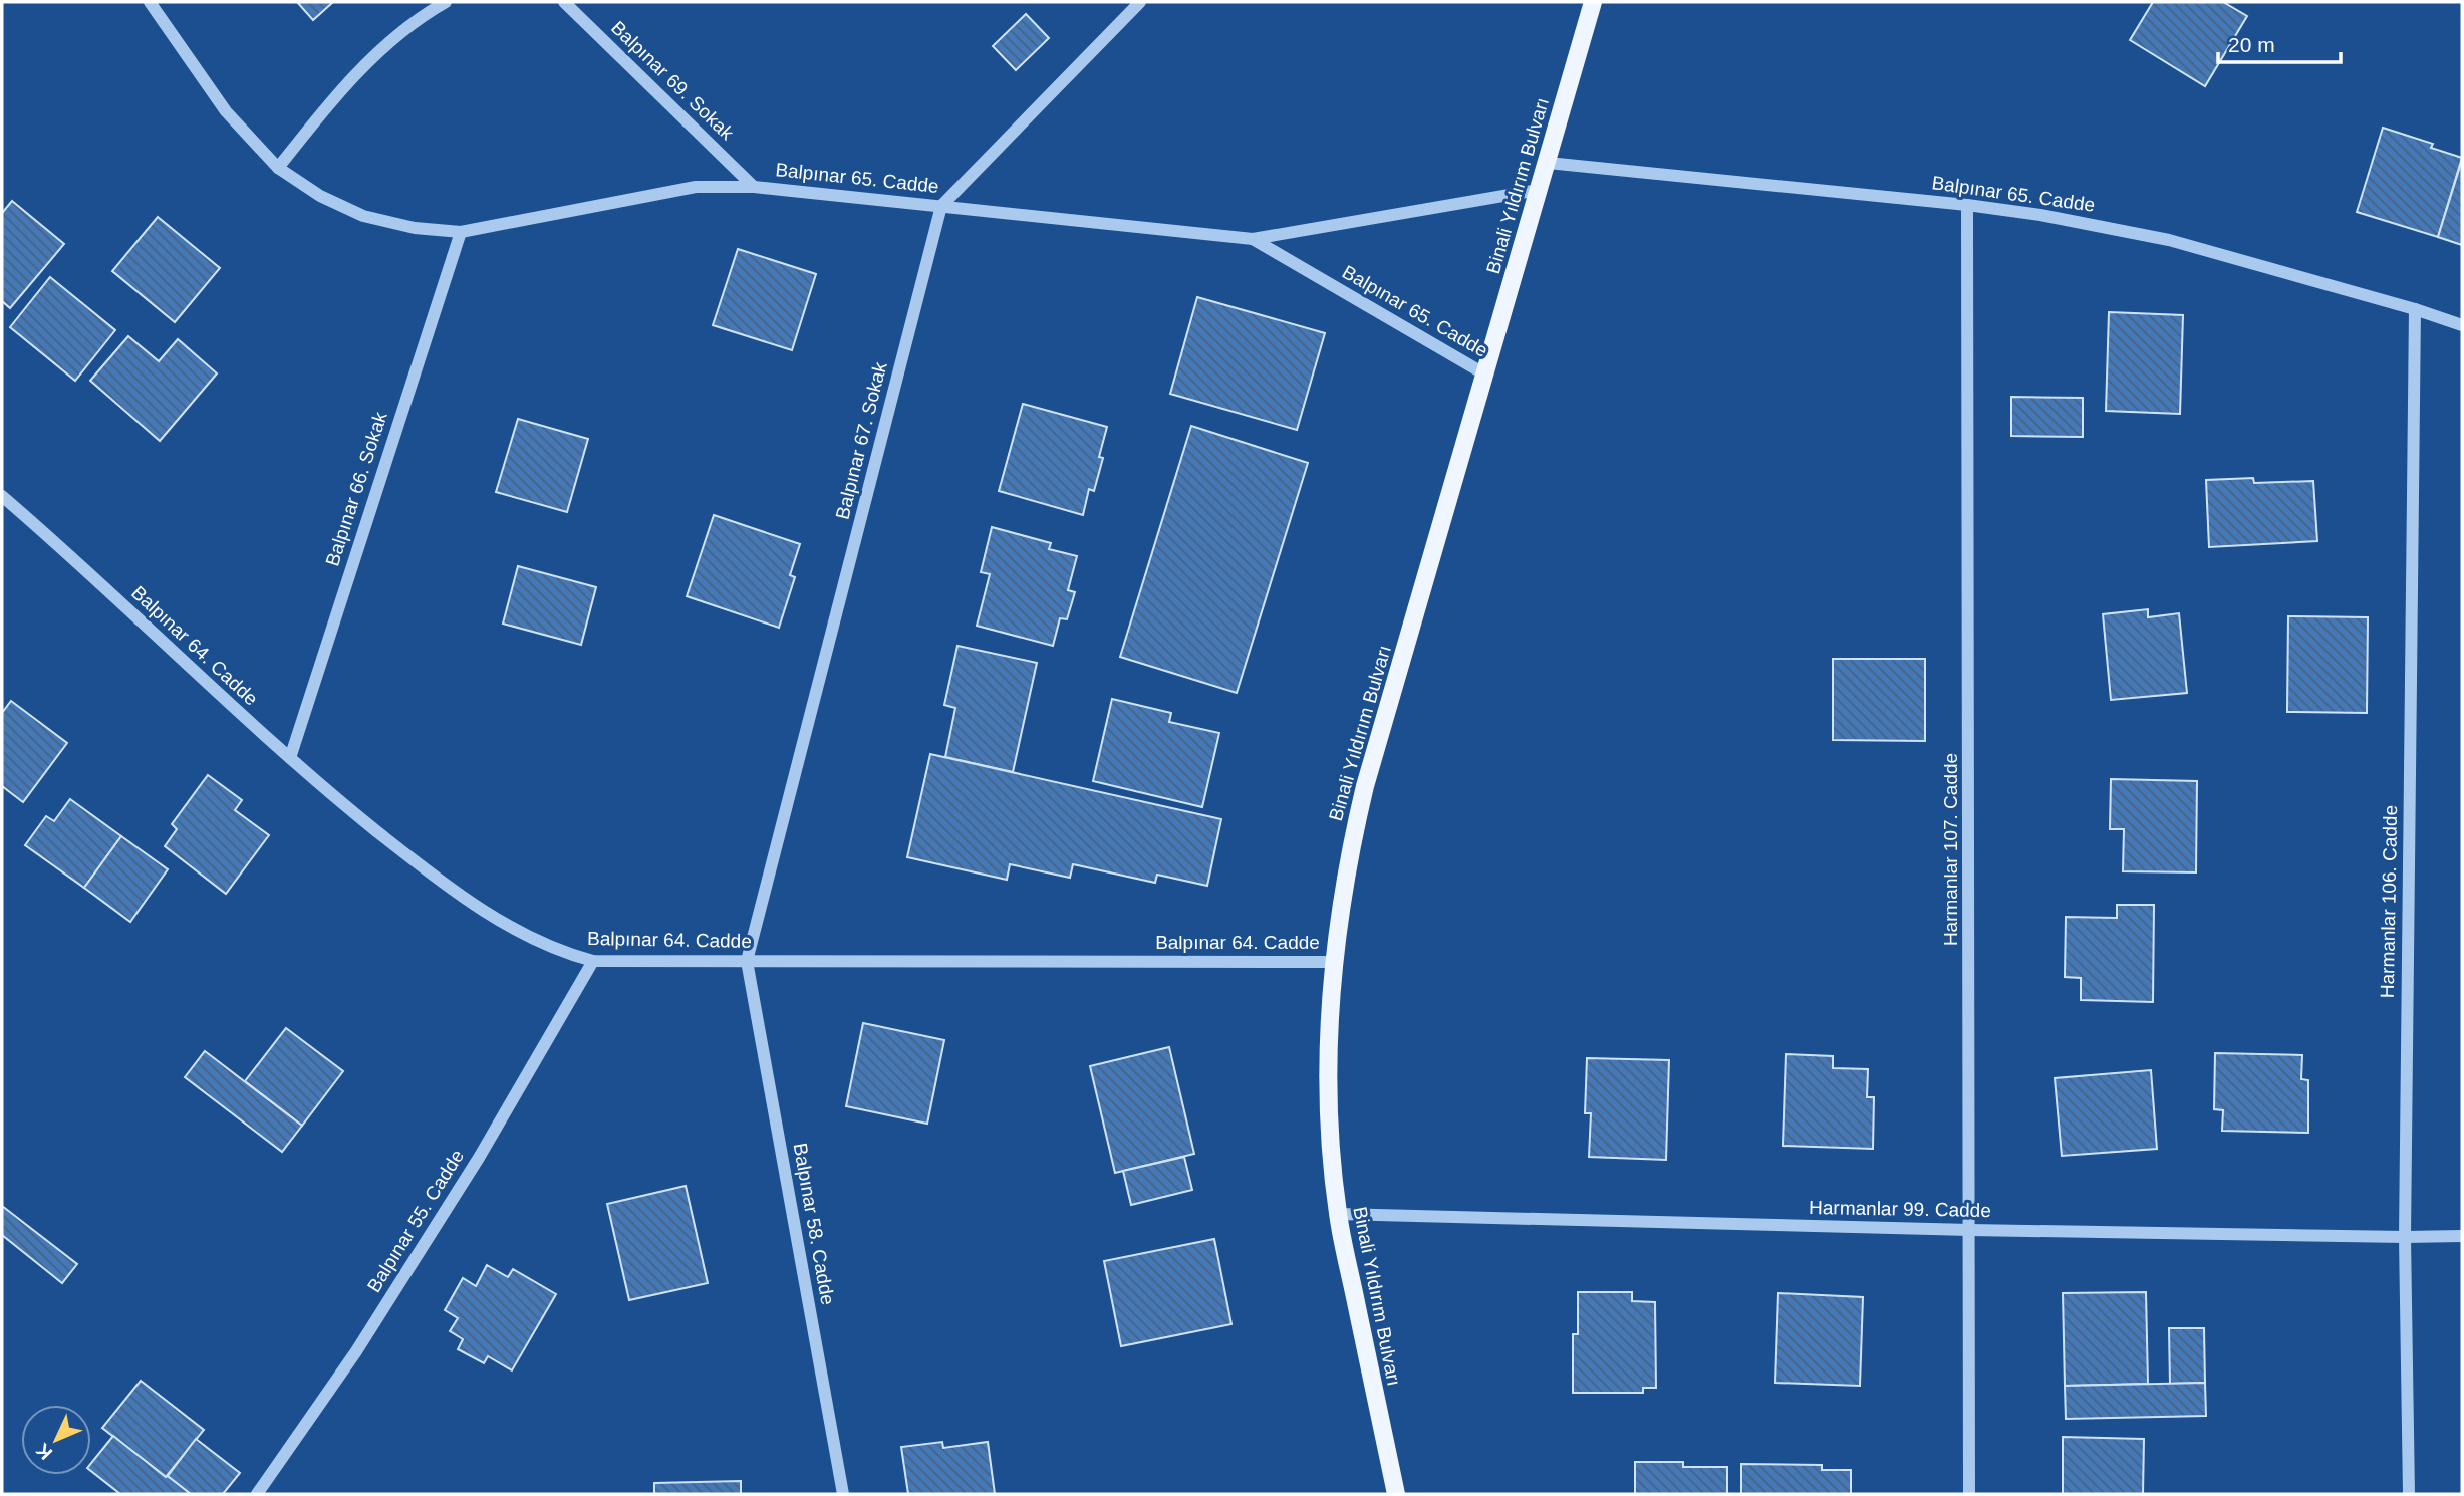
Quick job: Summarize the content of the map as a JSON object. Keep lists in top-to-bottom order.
{
  "streets": {
    "main road": ["Binali Yıldırım Bulvarı"],
    "street": [
      "Balpınar 69. Sokak",
      "Balpınar 65. Cadde",
      "Balpınar 67. Sokak",
      "Balpınar 66. Sokak",
      "Balpınar 64. Cadde",
      "Harmanlar 107. Cadde",
      "Harmanlar 106. Cadde",
      "Harmanlar 99. Cadde",
      "Balpınar 55. Cadde",
      "Balpınar 58. Cadde"
    ]
  },
  "crossings": [
    ["Balpınar 69. Sokak", "Balpınar 65. Cadde"],
    ["Balpınar 65. Cadde", "Binali Yıldırım Bulvarı"],
    ["Balpınar 65. Cadde", "Balpınar 67. Sokak"],
    ["Balpınar 65. Cadde", "Balpınar 66. Sokak"],
    ["Balpınar 65. Cadde", "Harmanlar 107. Cadde"],
    ["Balpınar 65. Cadde", "Harmanlar 106. Cadde"],
    ["Binali Yıldırım Bulvarı", "Balpınar 64. Cadde"],
    ["Binali Yıldırım Bulvarı", "Harmanlar 99. Cadde"],
    ["Balpınar 67. Sokak", "Balpınar 64. Cadde"],
    ["Balpınar 67. Sokak", "Balpınar 58. Cadde"],
    ["Balpınar 66. Sokak", "Balpınar 64. Cadde"],
    ["Balpınar 64. Cadde", "Balpınar 55. Cadde"],
    ["Balpınar 64. Cadde", "Balpınar 58. Cadde"],
    ["Harmanlar 107. Cadde", "Harmanlar 99. Cadde"],
    ["Harmanlar 106. Cadde", "Harmanlar 99. Cadde"]
  ],
  "scale_bar": "20 m",
  "north": "bottom left"
}
